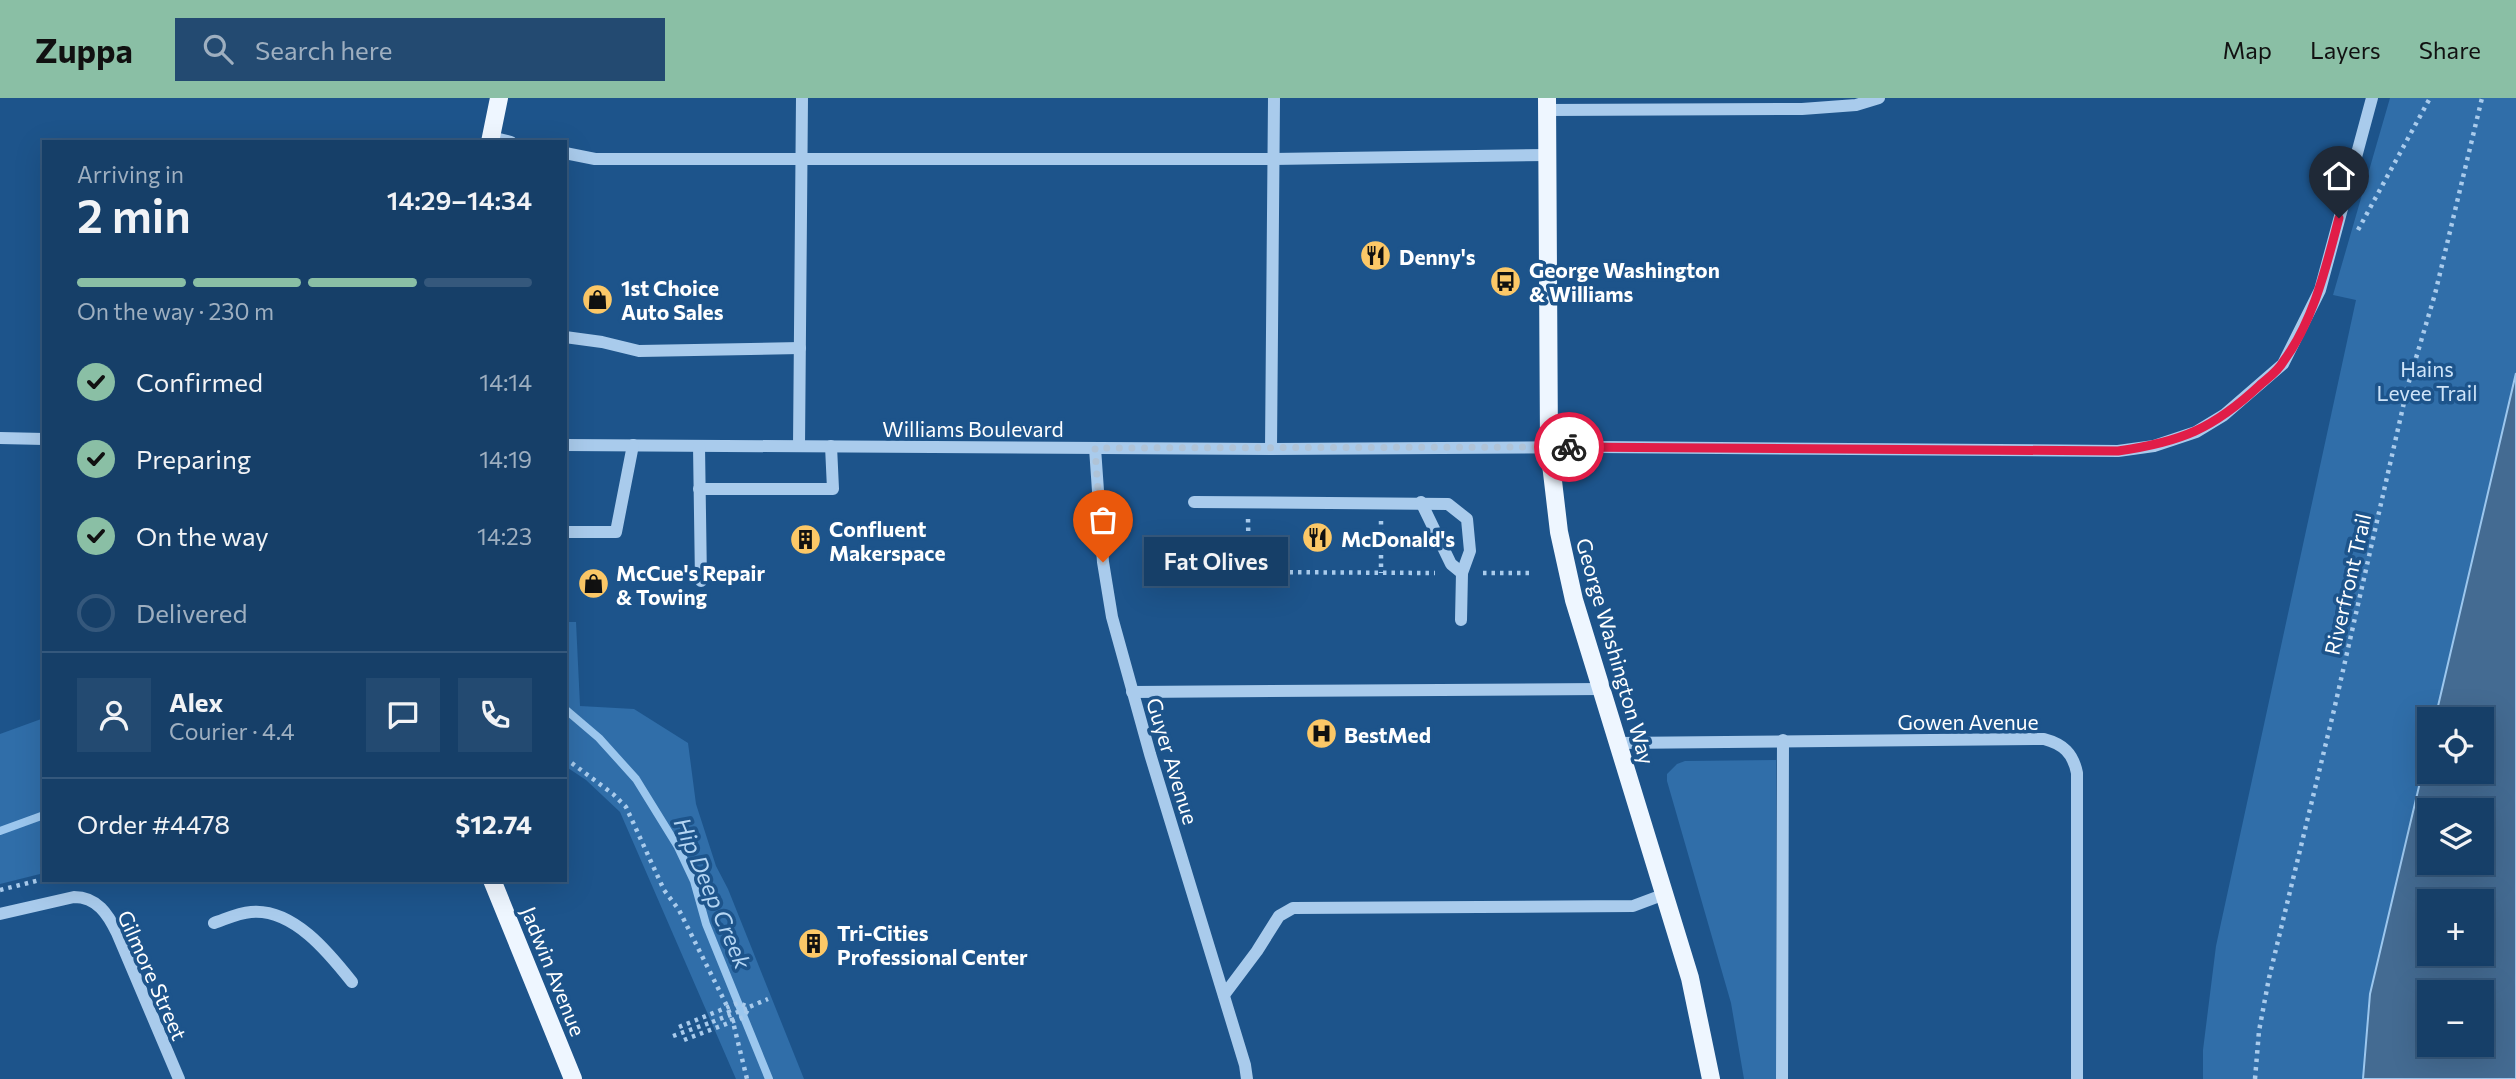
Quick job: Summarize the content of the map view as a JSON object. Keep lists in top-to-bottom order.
{
  "streets": {
    "main road": ["George Washington Way", "Jadwin Avenue"],
    "street": [
      "Williams Boulevard",
      "Gowen Avenue",
      "Guyer Avenue",
      "Gilmore Street"
    ],
    "path": ["Riverfront Trail"]
  },
  "crossings": [
    ["Williams Boulevard", "George Washington Way"],
    ["Williams Boulevard", "Guyer Avenue"],
    ["George Washington Way", "Gowen Avenue"]
  ],
  "water": ["Hip Deep Creek"],
  "parks": ["Hains Levee Trail"],
  "places": {
    "restaurant": ["Denny's", "McDonald's"],
    "bus stop": ["George Washington & Williams"],
    "shop": ["1st Choice Auto Sales", "McCue's Repair & Towing"],
    "building": ["Confluent Makerspace", "Tri-Cities Professional Center"],
    "other": ["Fat Olives"],
    "hospital": ["BestMed"]
  },
  "page": {
    "header": "Zuppa",
    "search": "Search here",
    "nav": ["Map", "Layers", "Share"],
    "heading": ["2 min", "Arriving in", "14:29–14:34"],
    "panel": [
      "Alex",
      "Courier · 4.4",
      "Order #4478",
      "$12.74"
    ],
    "bar": "On the way · 230 m",
    "list": [
      ["Confirmed", "14:14"],
      ["Preparing", "14:19"],
      ["On the way", "14:23"],
      "Delivered"
    ],
    "bubble": "Fat Olives",
    "map_buttons": ["+", "−"]
  }
}
